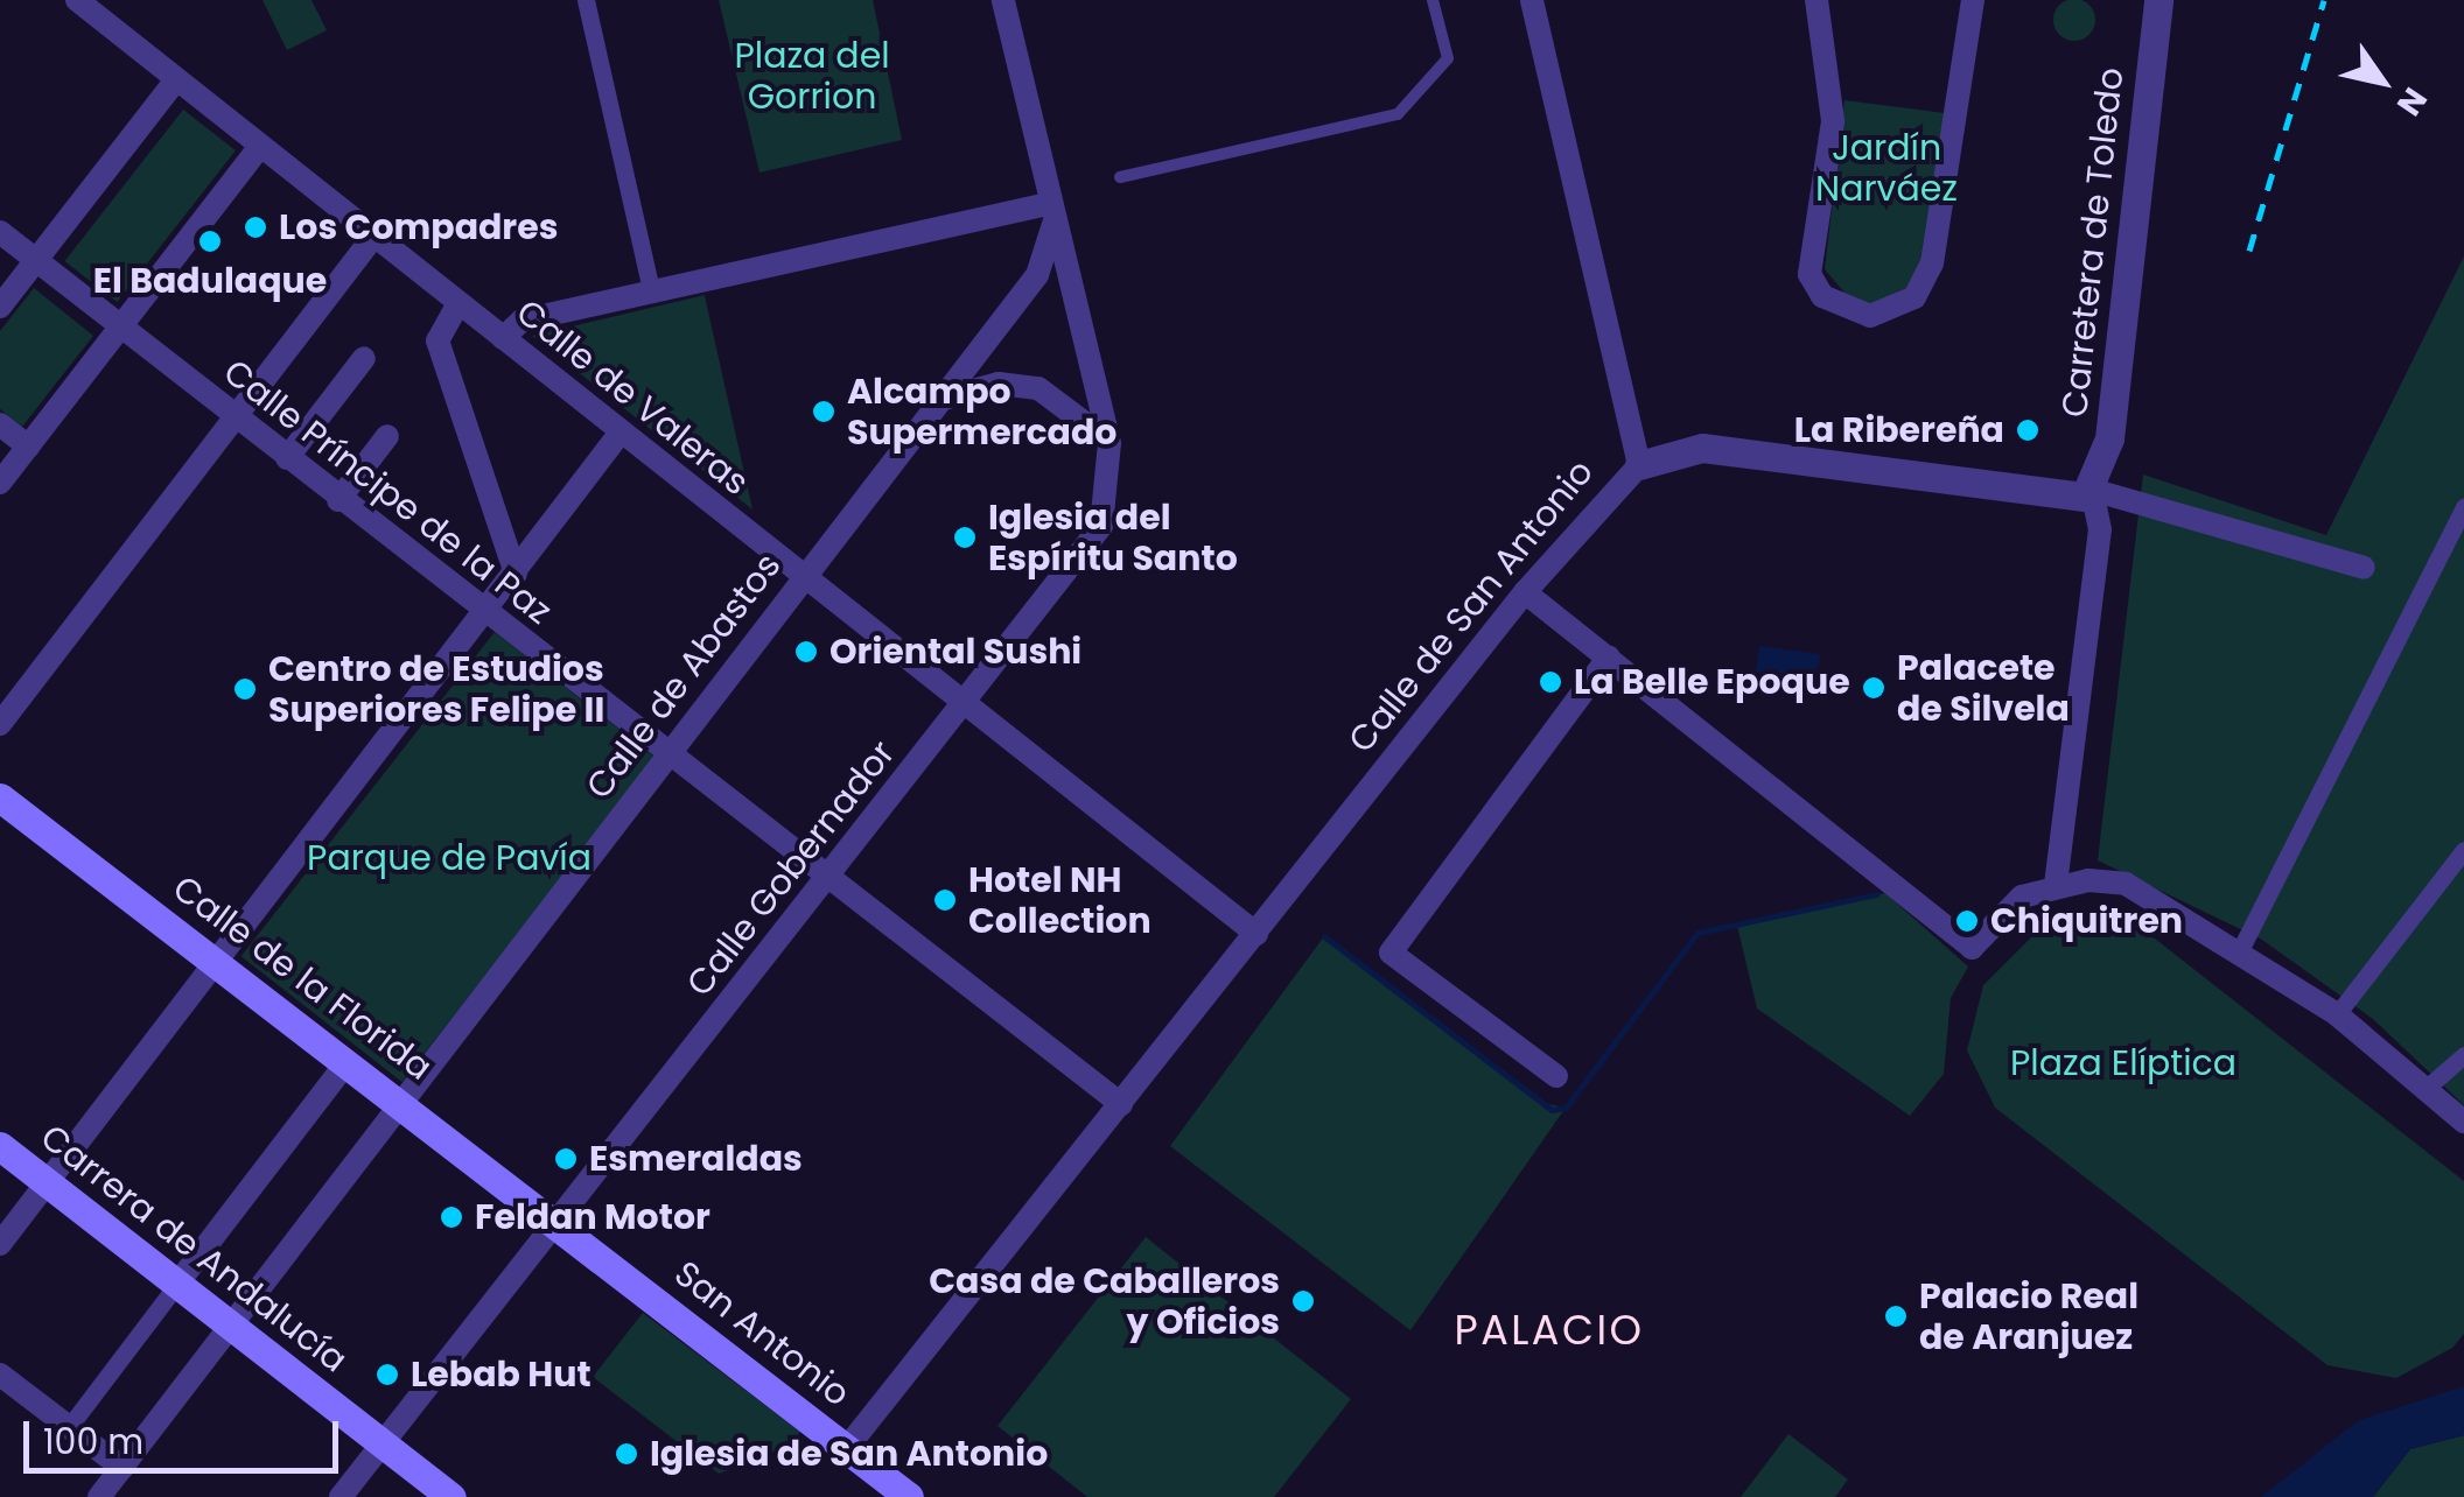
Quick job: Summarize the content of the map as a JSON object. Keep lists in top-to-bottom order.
{
  "streets": {
    "main road": ["Calle de la Florida", "Carrera de Andalucía", "San Antonio"],
    "street": [
      "Carretera de Toledo",
      "Calle de Valeras",
      "Calle Príncipe de la Paz",
      "Calle de San Antonio",
      "Calle de Abastos",
      "Calle Gobernador"
    ]
  },
  "crossings": [
    ["Carretera de Toledo", "Calle de San Antonio"],
    ["Calle de Valeras", "Calle de San Antonio"],
    ["Calle de Valeras", "Calle de Abastos"],
    ["Calle de Valeras", "Calle Gobernador"],
    ["Calle Príncipe de la Paz", "Calle de San Antonio"],
    ["Calle Príncipe de la Paz", "Calle de Abastos"],
    ["Calle Príncipe de la Paz", "Calle Gobernador"],
    ["Calle Príncipe de la Paz", "San Antonio"],
    ["Calle de San Antonio", "San Antonio"],
    ["Calle de Abastos", "Calle Gobernador"],
    ["Calle de Abastos", "Calle de la Florida"],
    ["Calle de Abastos", "Carrera de Andalucía"],
    ["Calle Gobernador", "Calle de la Florida"],
    ["Calle Gobernador", "Carrera de Andalucía"],
    ["Calle Gobernador", "San Antonio"],
    ["Calle de la Florida", "San Antonio"]
  ],
  "districts": ["PALACIO"],
  "parks": [
    "Plaza del Gorrion",
    "Jardín Narváez",
    "Parque de Pavía",
    "Plaza Elíptica"
  ],
  "places": [
    "Los Compadres",
    "El Badulaque",
    "Alcampo Supermercado",
    "La Ribereña",
    "Iglesia del Espíritu Santo",
    "Oriental Sushi",
    "La Belle Epoque",
    "Palacete de Silvela",
    "Centro de Estudios Superiores Felipe II",
    "Hotel NH Collection",
    "Chiquitren",
    "Esmeraldas",
    "Feldan Motor",
    "Casa de Caballeros y Oficios",
    "Palacio Real de Aranjuez",
    "Lebab Hut",
    "Iglesia de San Antonio"
  ],
  "scale_bar": "100 m",
  "north": "bottom right"
}
